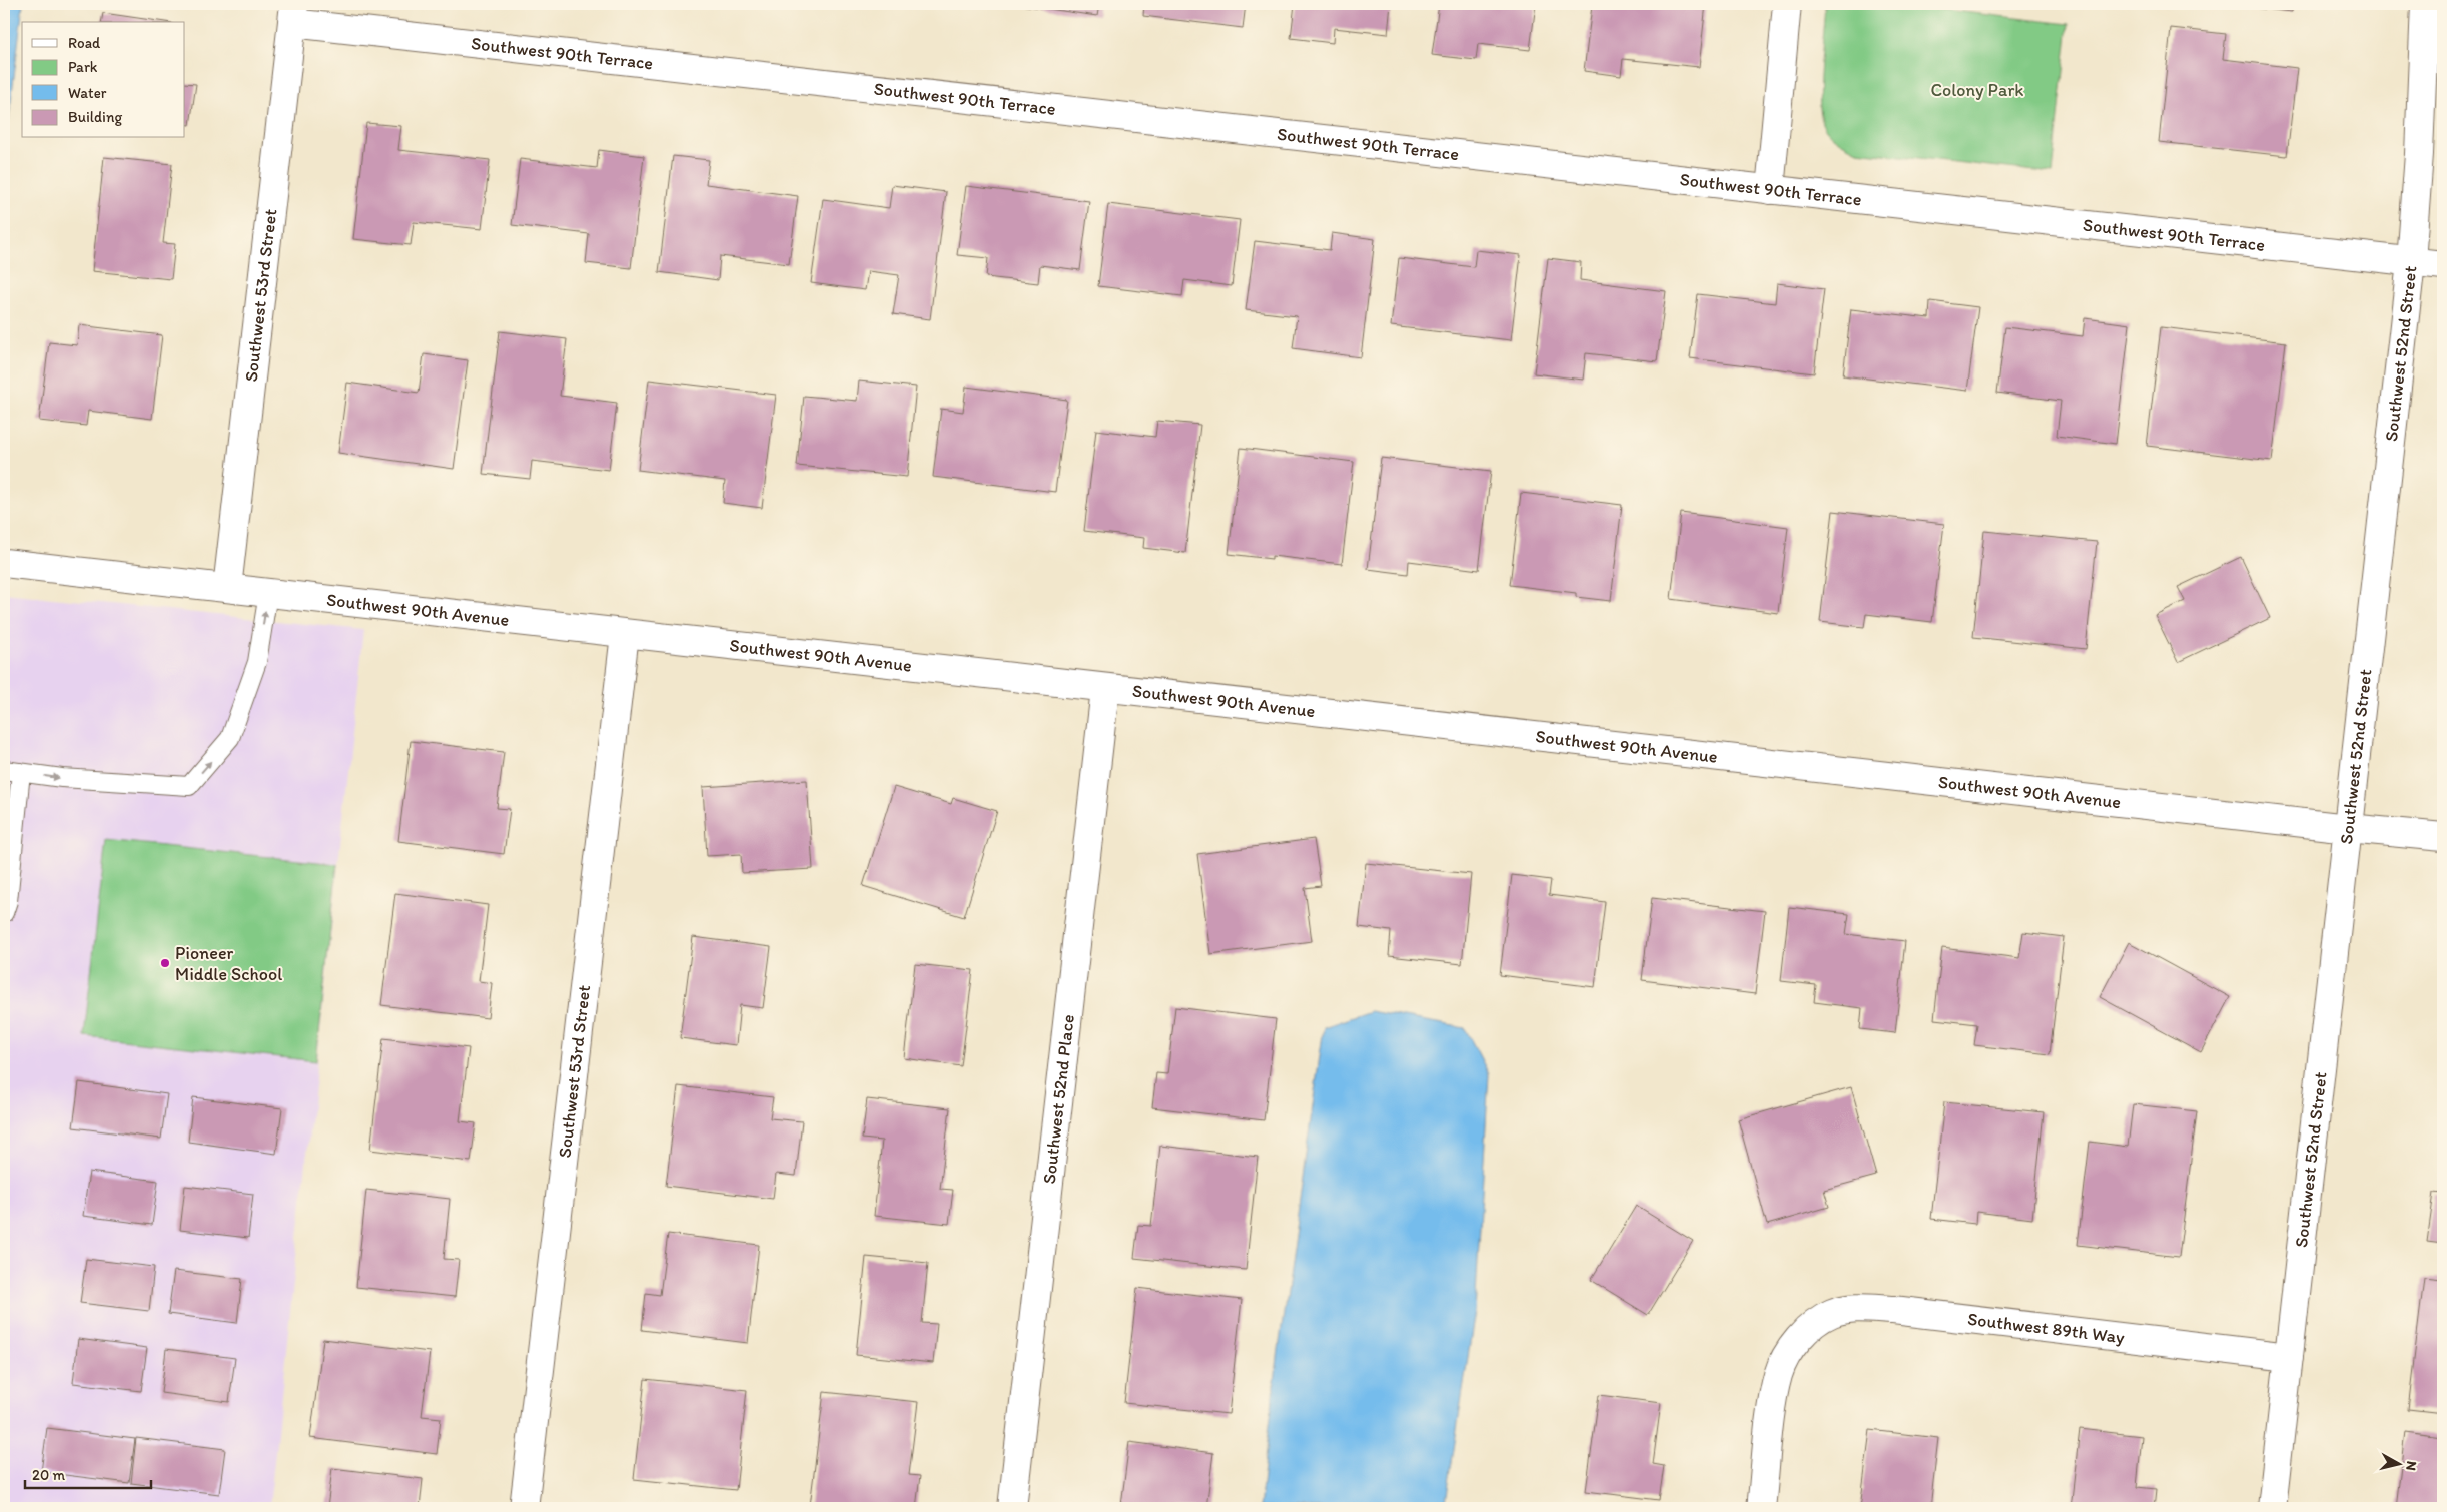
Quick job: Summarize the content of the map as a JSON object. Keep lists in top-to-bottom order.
{
  "streets": {
    "street": [
      "Southwest 90th Terrace",
      "Southwest 53rd Street",
      "Southwest 52nd Street",
      "Southwest 90th Avenue",
      "Southwest 52nd Place",
      "Southwest 89th Way"
    ]
  },
  "crossings": [
    ["Southwest 90th Terrace", "Southwest 53rd Street"],
    ["Southwest 90th Terrace", "Southwest 52nd Street"],
    ["Southwest 53rd Street", "Southwest 90th Avenue"],
    ["Southwest 52nd Street", "Southwest 90th Avenue"],
    ["Southwest 52nd Street", "Southwest 89th Way"],
    ["Southwest 90th Avenue", "Southwest 52nd Place"]
  ],
  "parks": ["Colony Park"],
  "places": ["Pioneer Middle School"],
  "legend": [
    "Road",
    "Park",
    "Water",
    "Building"
  ],
  "scale_bar": "20 m",
  "north": "right"
}
